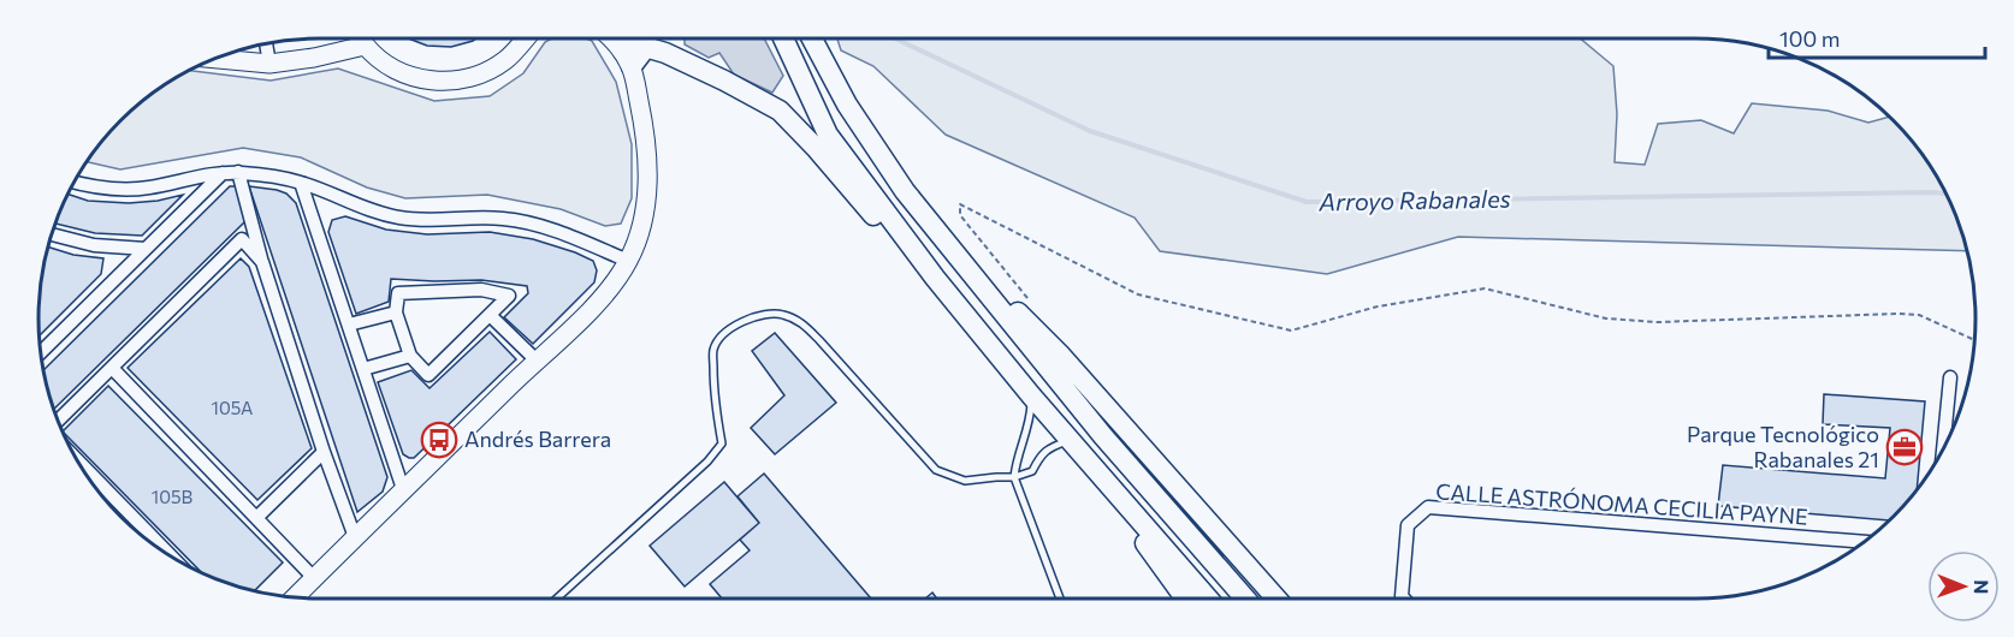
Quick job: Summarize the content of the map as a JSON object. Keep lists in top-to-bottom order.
{
  "streets": {
    "street": ["CALLE ASTRÓNOMA CECILIA PAYNE"]
  },
  "water": ["Arroyo Rabanales"],
  "places": {
    "bus stop": ["Andrés Barrera"],
    "office": ["Parque Tecnológico Rabanales 21"]
  },
  "house_numbers": ["105A", "105B"],
  "scale_bar": "100 m",
  "north": "right"
}
